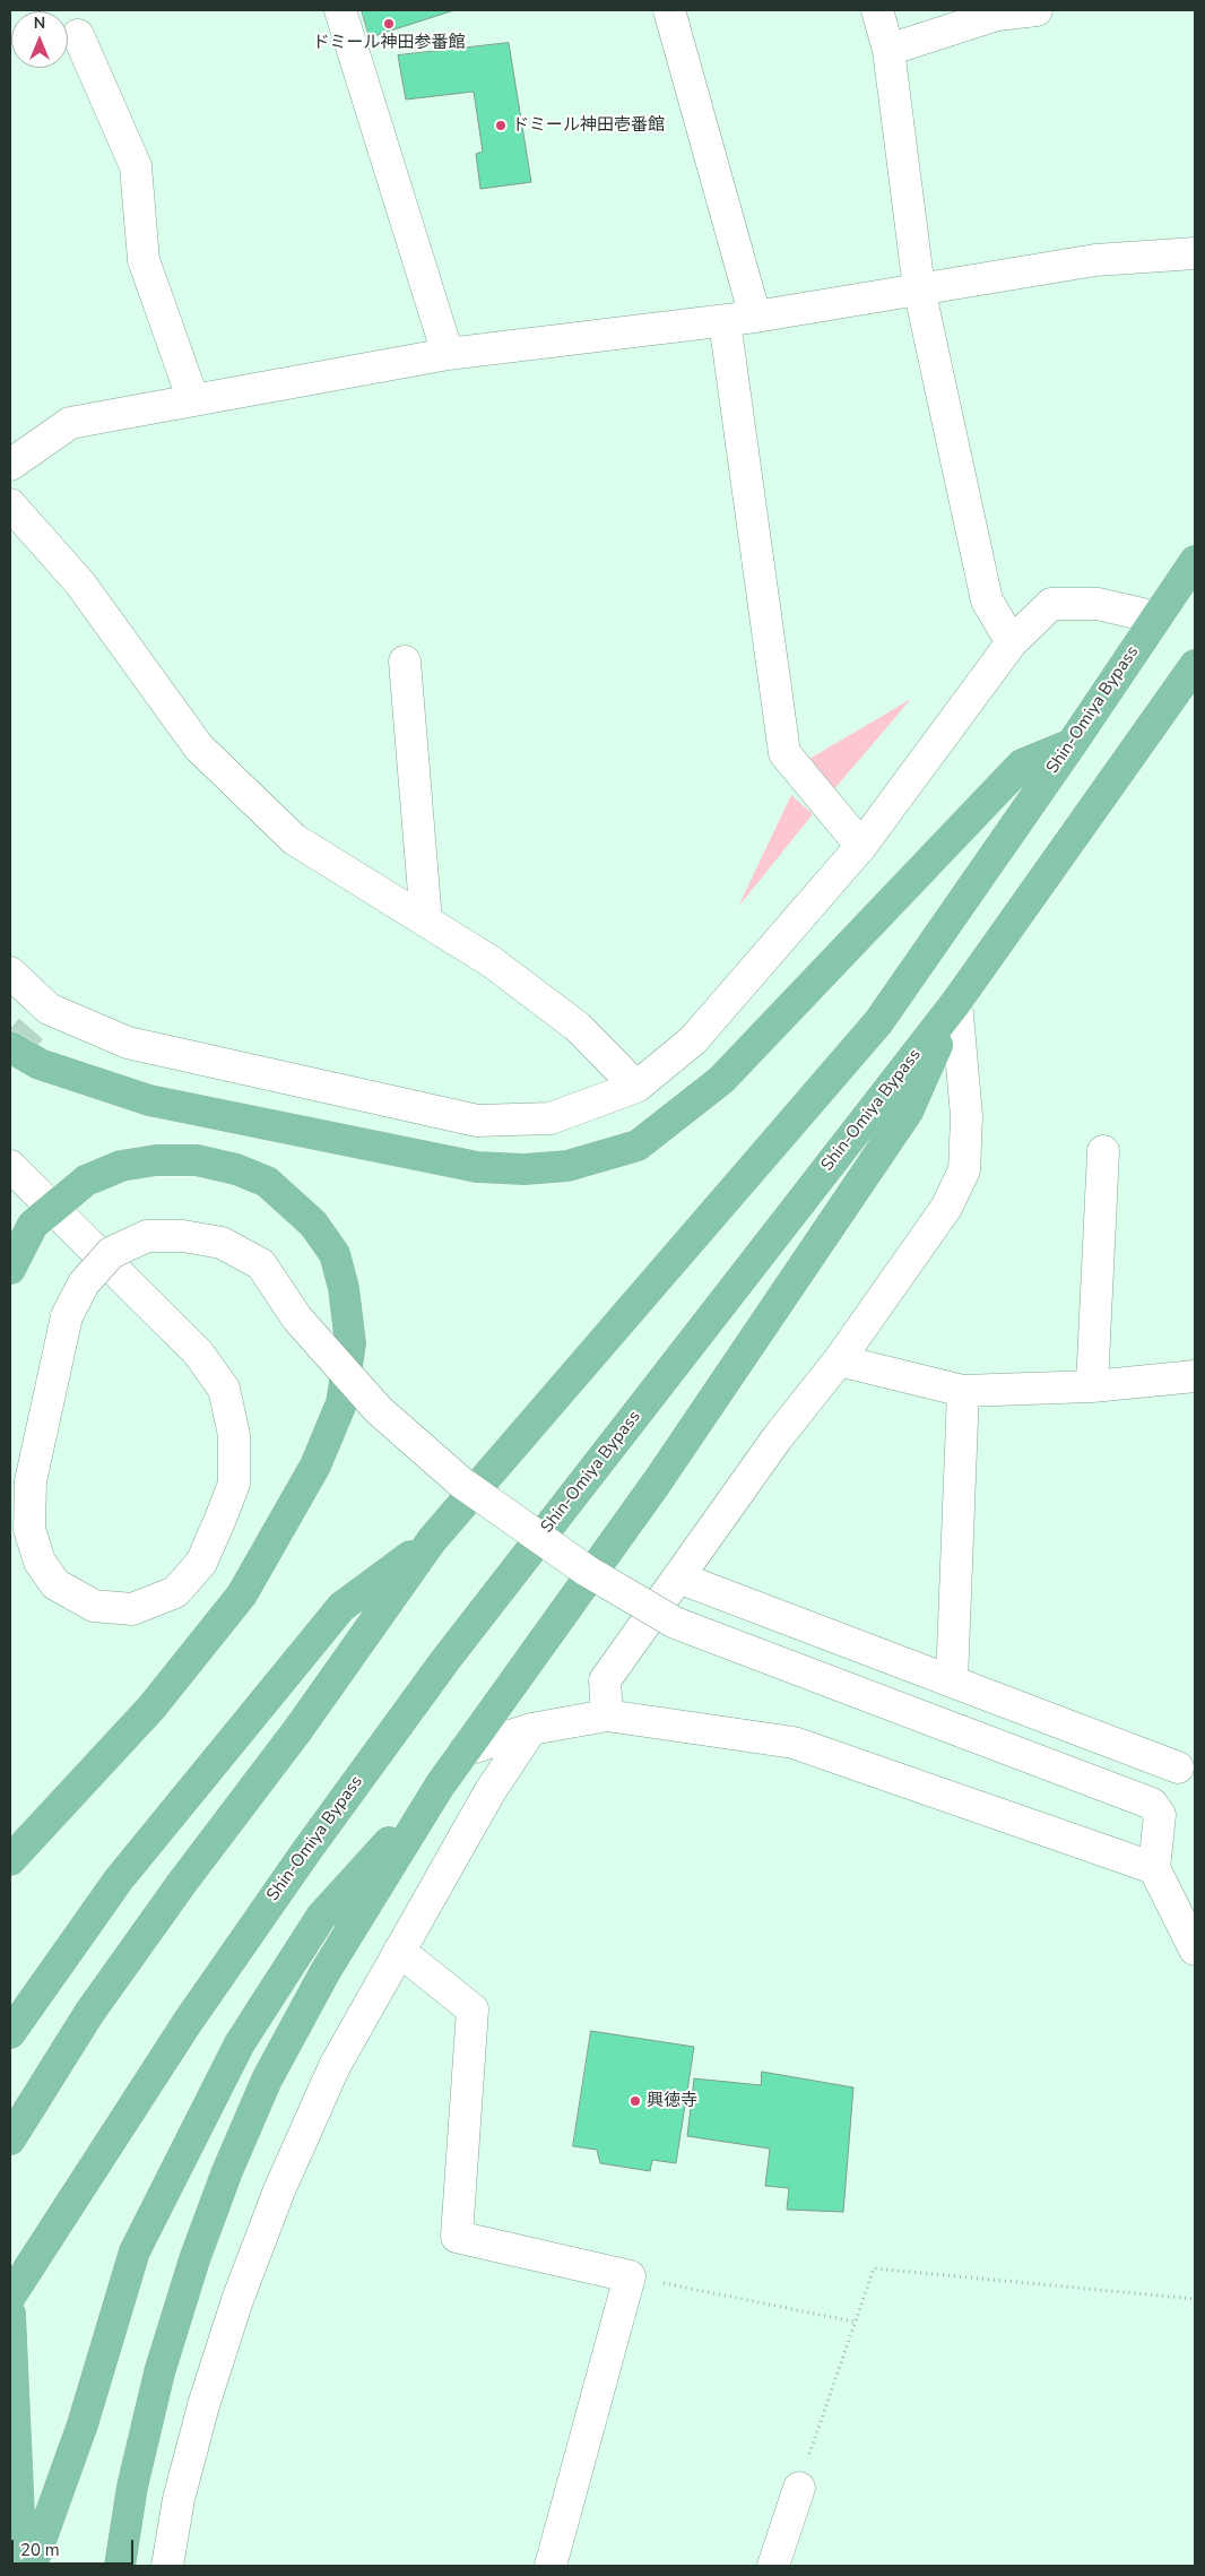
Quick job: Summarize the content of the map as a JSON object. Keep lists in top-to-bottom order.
{
  "streets": {
    "highway": ["Shin-Omiya Bypass"]
  },
  "places": ["ドミール神田参番館", "ドミール神田壱番館", "興徳寺"],
  "scale_bar": "20 m",
  "north": "top"
}
